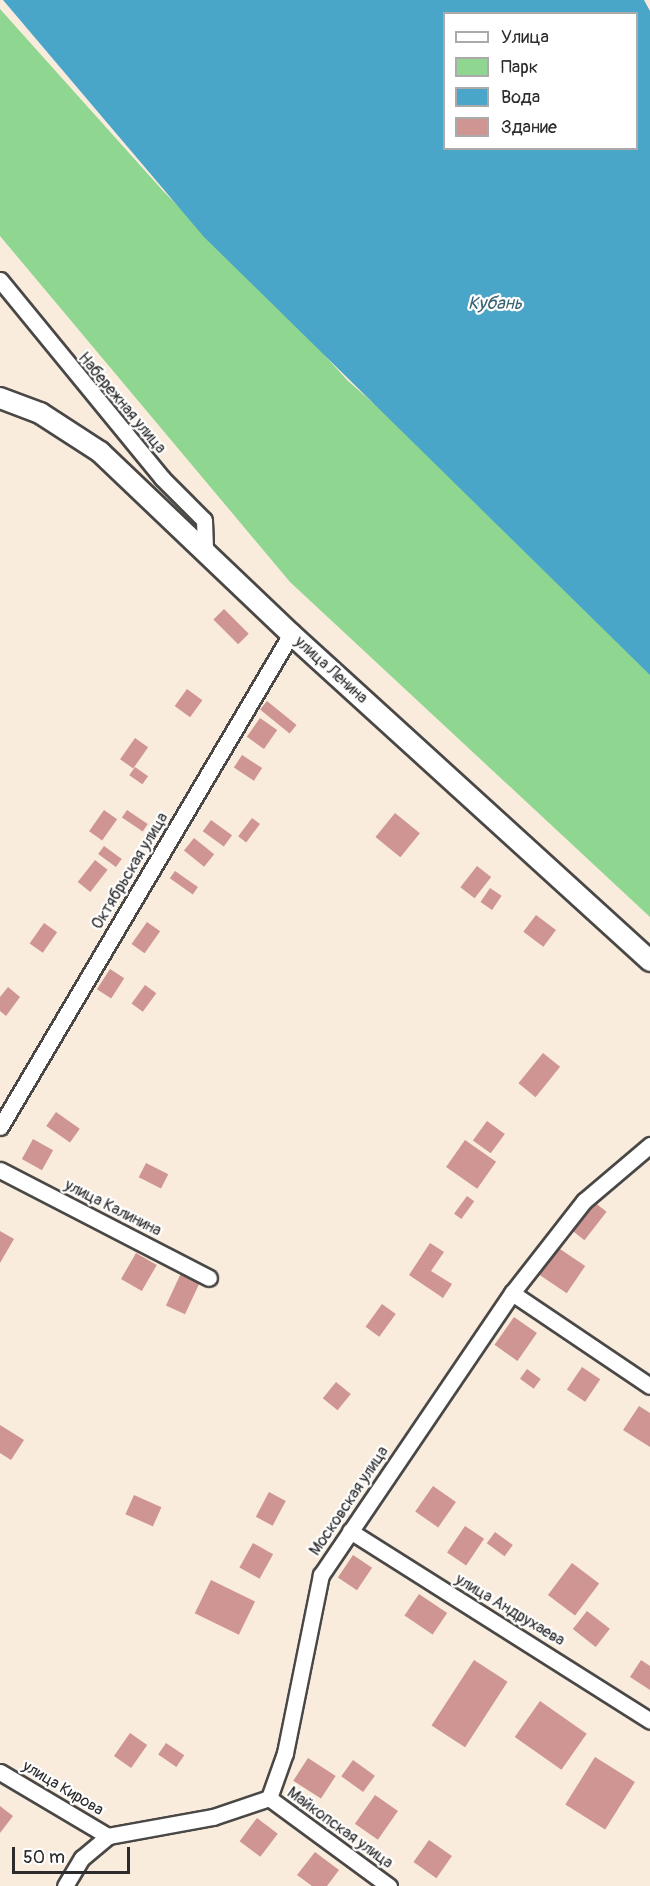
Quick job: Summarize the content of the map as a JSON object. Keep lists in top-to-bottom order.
{
  "streets": {
    "street": [
      "Набережная улица",
      "улица Ленина",
      "Октябрьская улица",
      "улица Калинина",
      "Московская улица",
      "улица Андрухаева",
      "улица Кирова",
      "Майкопская улица"
    ]
  },
  "crossings": [
    ["Набережная улица", "улица Ленина"],
    ["улица Ленина", "Октябрьская улица"],
    ["Московская улица", "улица Андрухаева"],
    ["Московская улица", "Майкопская улица"]
  ],
  "water": ["Кубань"],
  "legend": [
    "Улица",
    "Парк",
    "Вода",
    "Здание"
  ],
  "scale_bar": "50 m"
}
